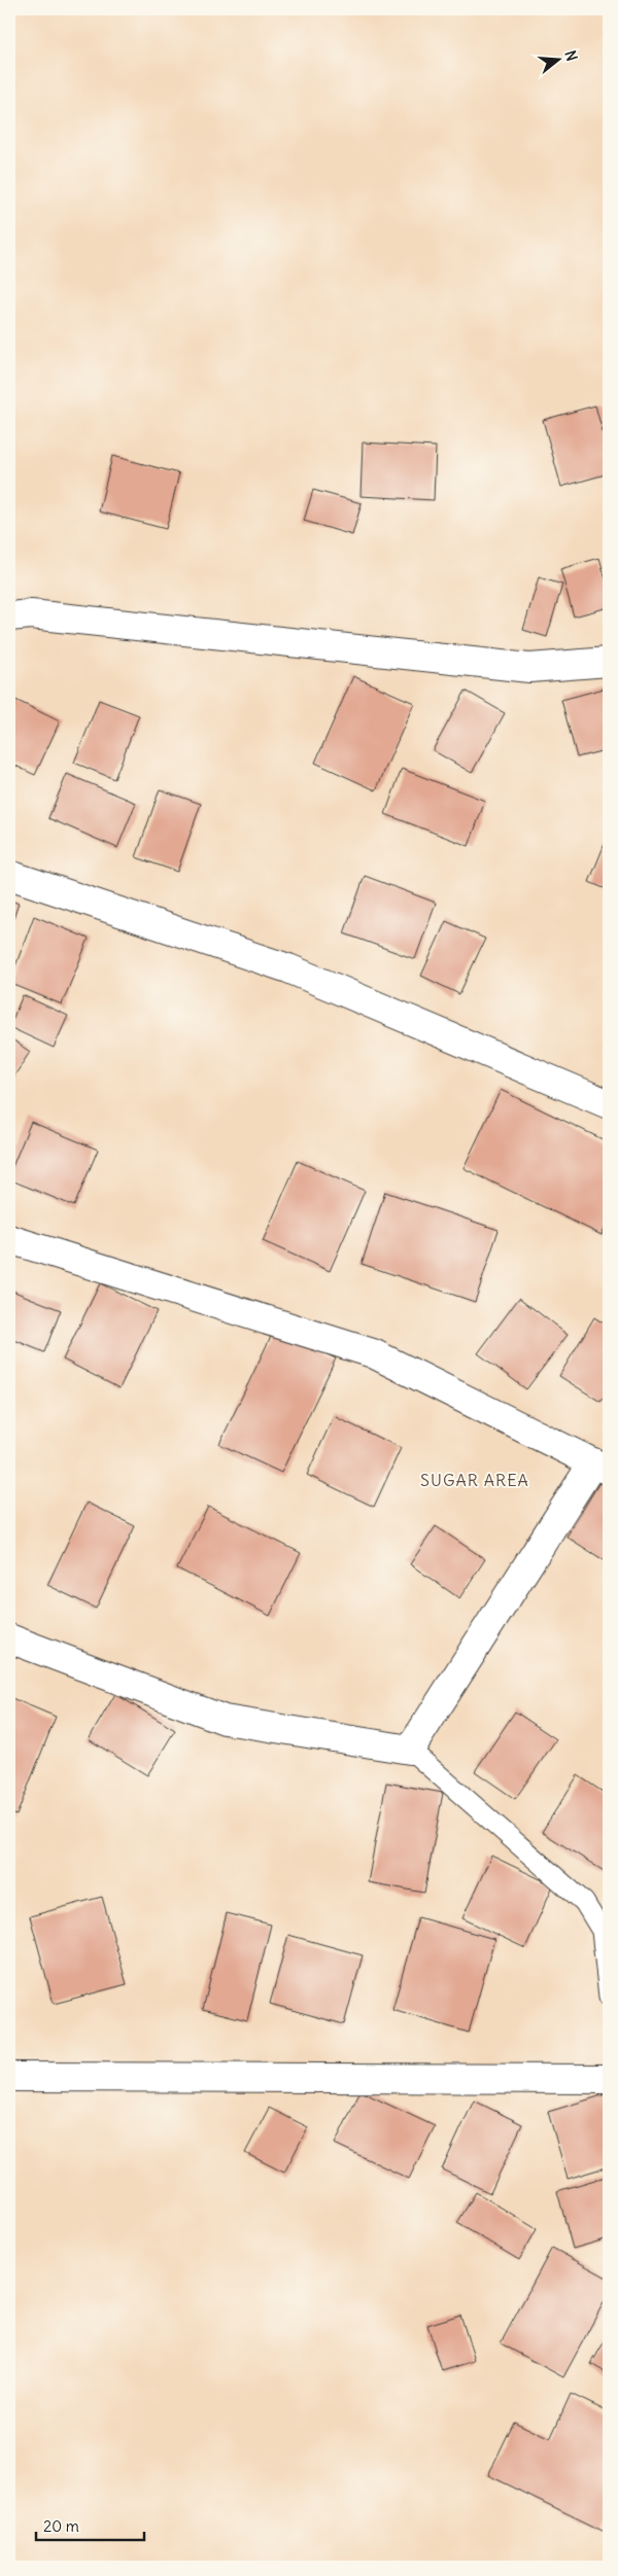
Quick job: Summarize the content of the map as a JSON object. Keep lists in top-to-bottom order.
{
  "districts": ["SUGAR AREA"],
  "scale_bar": "20 m",
  "north": "right"
}
